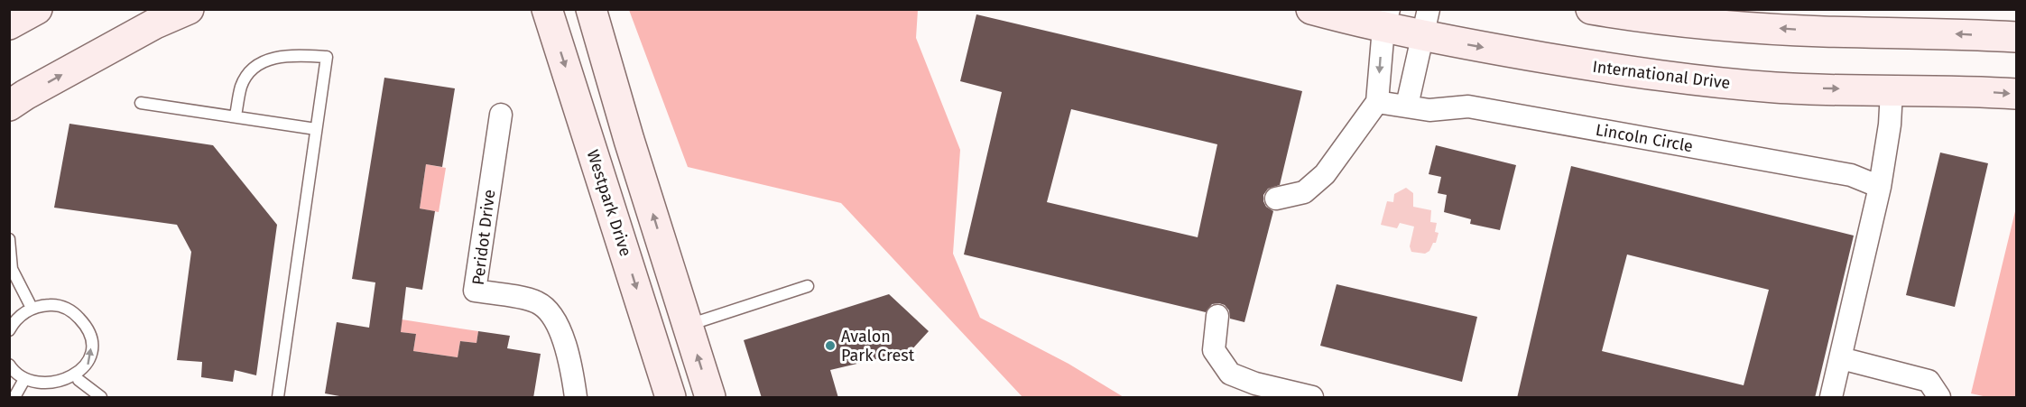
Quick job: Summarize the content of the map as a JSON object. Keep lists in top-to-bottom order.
{
  "streets": {
    "main road": ["International Drive", "Westpark Drive"],
    "street": ["Lincoln Circle", "Peridot Drive"]
  },
  "places": ["Avalon Park Crest"]
}
